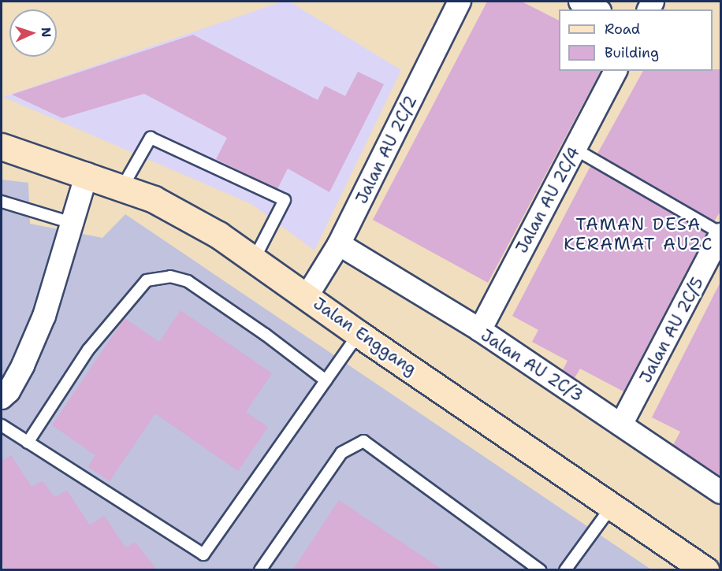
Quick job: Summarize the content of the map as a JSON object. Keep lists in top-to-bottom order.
{
  "streets": {
    "main road": ["Jalan Enggang"],
    "street": [
      "Jalan AU 2C/2",
      "Jalan AU 2C/4",
      "Jalan AU 2C/5",
      "Jalan AU 2C/3"
    ]
  },
  "crossings": [
    ["Jalan AU 2C/2", "Jalan Enggang"],
    ["Jalan AU 2C/2", "Jalan AU 2C/3"],
    ["Jalan AU 2C/4", "Jalan AU 2C/3"],
    ["Jalan AU 2C/5", "Jalan AU 2C/3"]
  ],
  "districts": ["TAMAN DESA KERAMAT AU2C"],
  "legend": ["Road", "Building"],
  "north": "right"
}
